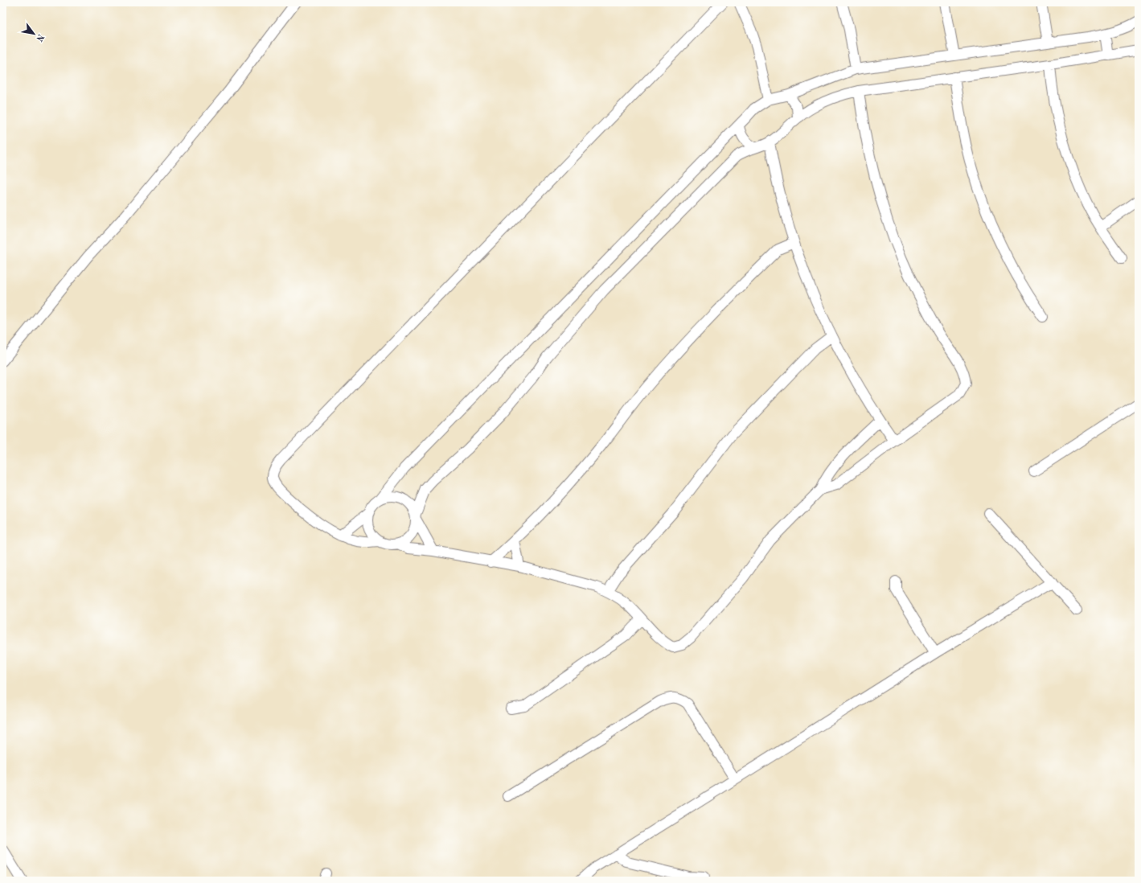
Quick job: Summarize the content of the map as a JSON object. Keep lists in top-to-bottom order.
{
  "north": "bottom right"
}
